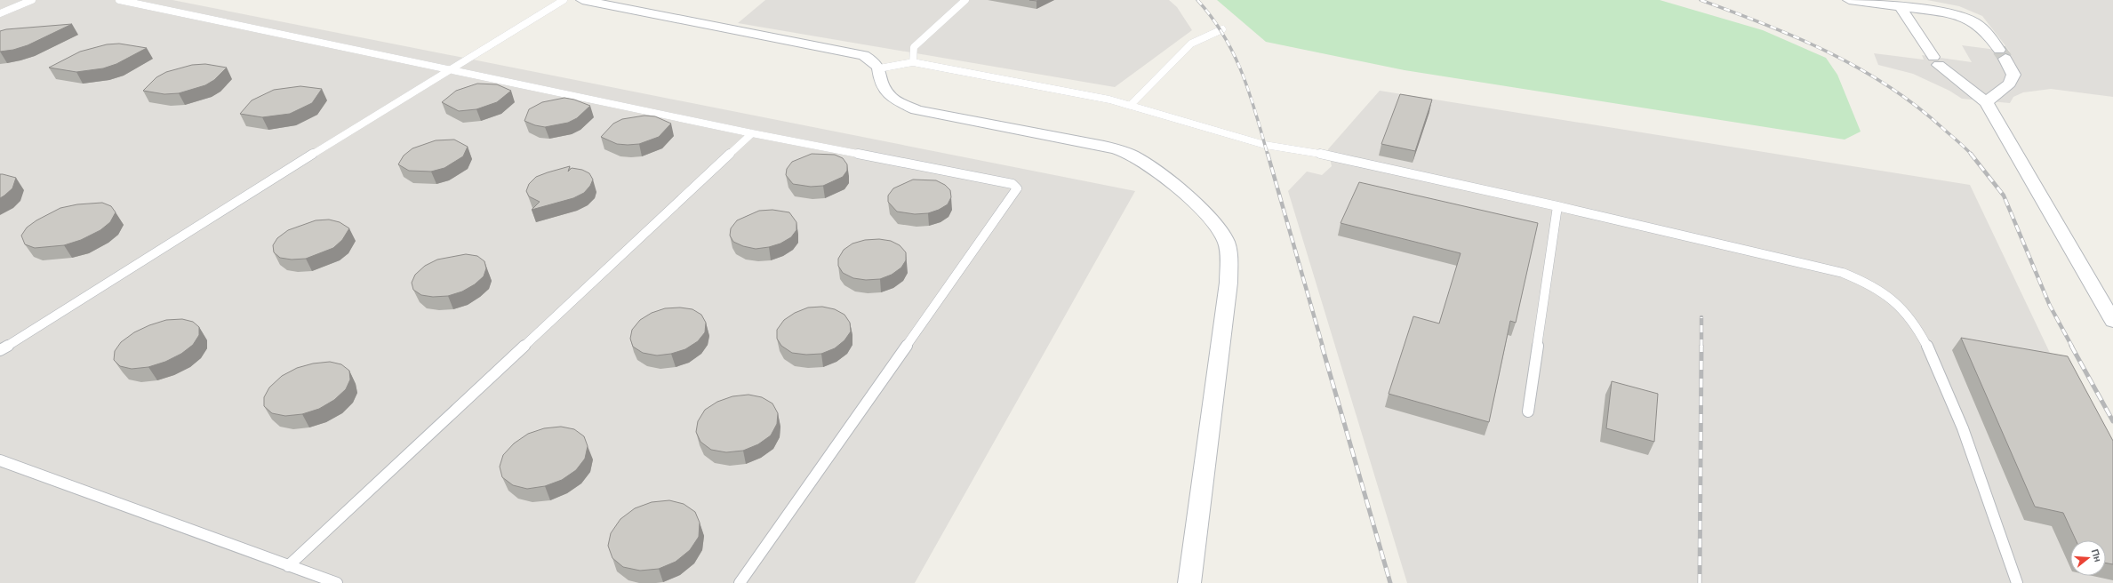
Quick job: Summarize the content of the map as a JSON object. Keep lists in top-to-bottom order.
{
  "north": "right"
}
